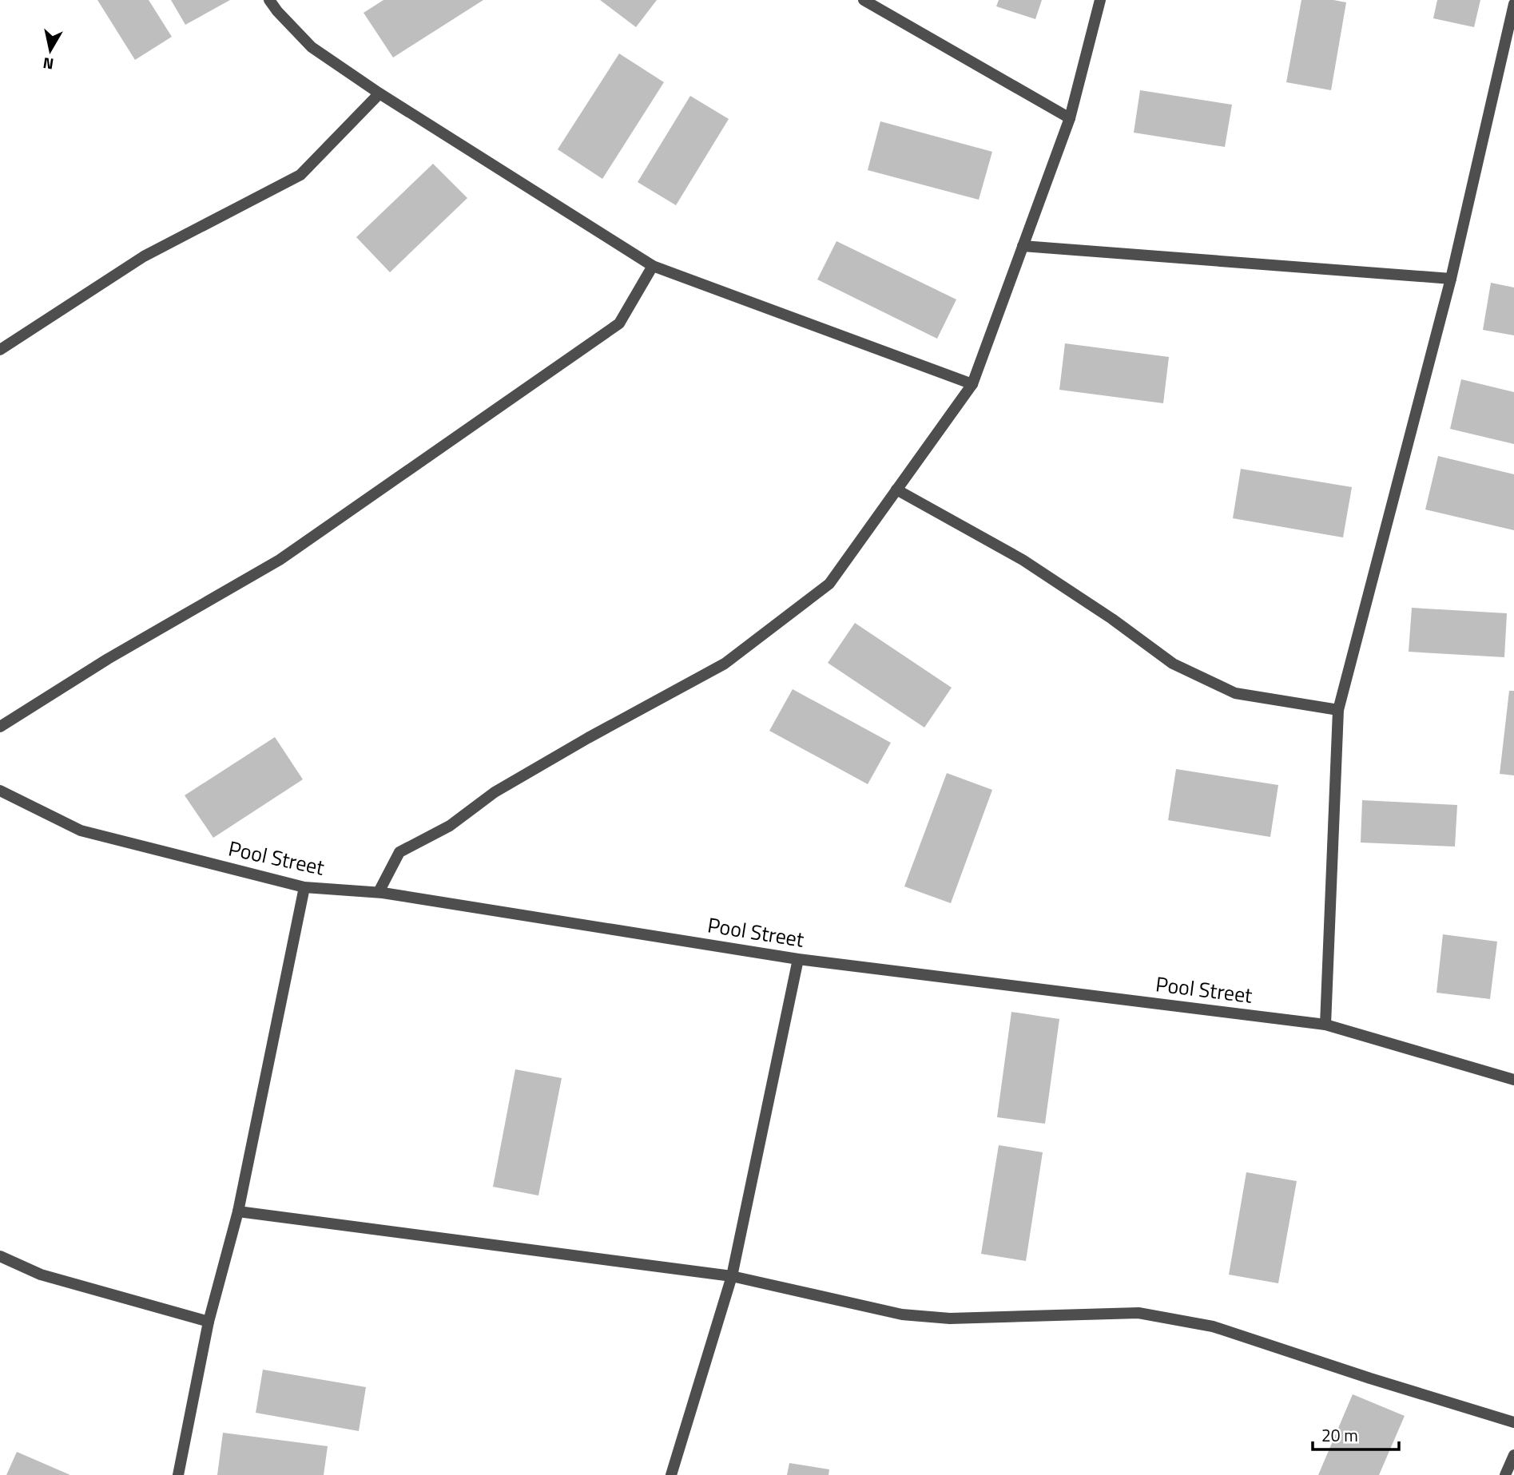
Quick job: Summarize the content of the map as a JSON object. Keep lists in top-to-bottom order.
{
  "streets": {
    "street": ["Pool Street"]
  },
  "scale_bar": "20 m",
  "north": "bottom"
}
